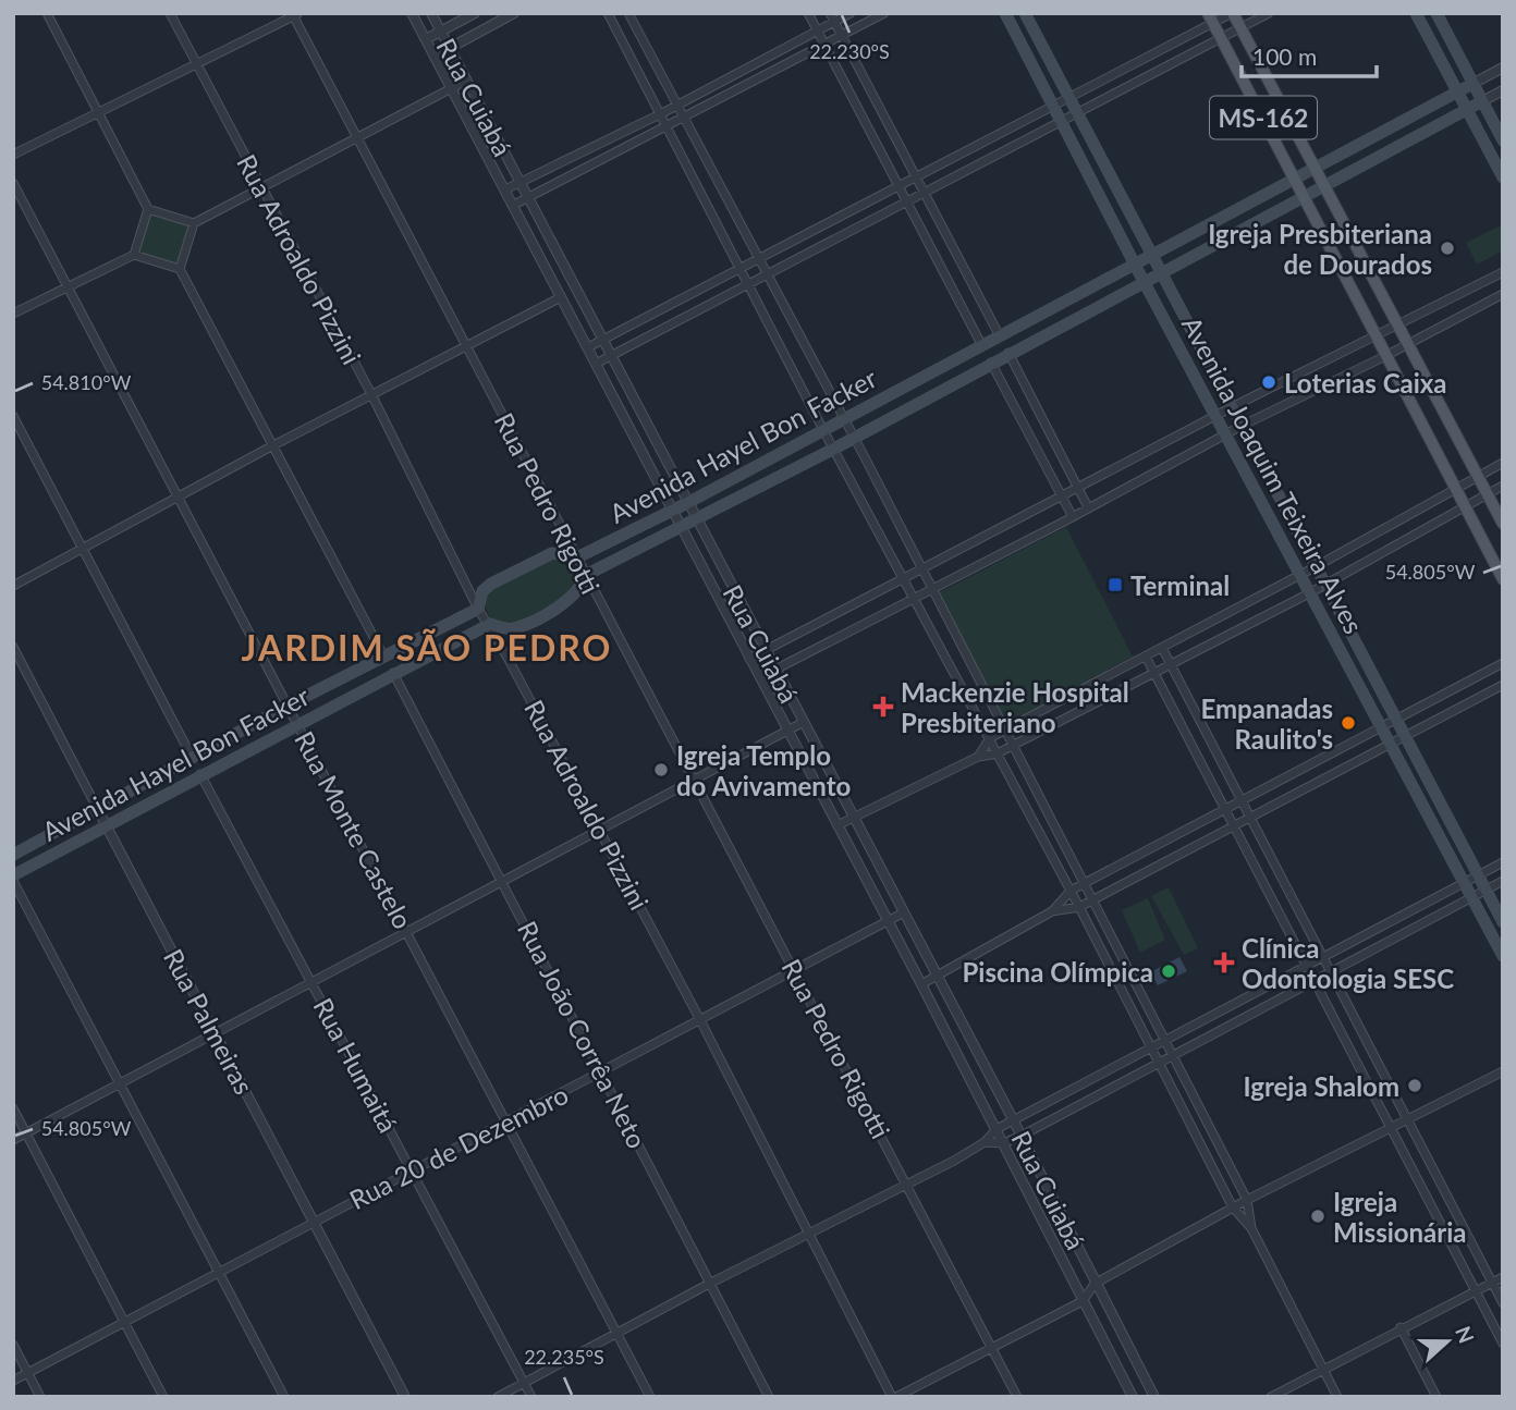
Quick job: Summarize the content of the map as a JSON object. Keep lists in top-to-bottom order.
{
  "streets": {
    "main road": ["MS-162", "Avenida Hayel Bon Facker", "Avenida Joaquim Teixeira Alves"],
    "street": [
      "Rua Cuiabá",
      "Rua Adroaldo Pizzini",
      "Rua Pedro Rigotti",
      "Rua Monte Castelo",
      "Rua Palmeiras",
      "Rua João Corrêa Neto",
      "Rua Humaitá",
      "Rua 20 de Dezembro"
    ]
  },
  "crossings": [
    ["Rua Cuiabá", "Avenida Hayel Bon Facker"],
    ["Rua Cuiabá", "Rua 20 de Dezembro"],
    ["MS-162", "Avenida Hayel Bon Facker"],
    ["Rua Adroaldo Pizzini", "Avenida Hayel Bon Facker"],
    ["Rua Adroaldo Pizzini", "Rua 20 de Dezembro"],
    ["Avenida Hayel Bon Facker", "Avenida Joaquim Teixeira Alves"],
    ["Avenida Hayel Bon Facker", "Rua Pedro Rigotti"],
    ["Avenida Hayel Bon Facker", "Rua Monte Castelo"],
    ["Avenida Hayel Bon Facker", "Rua Palmeiras"],
    ["Avenida Hayel Bon Facker", "Rua João Corrêa Neto"],
    ["Avenida Hayel Bon Facker", "Rua Humaitá"],
    ["Rua Pedro Rigotti", "Rua 20 de Dezembro"],
    ["Rua Monte Castelo", "Rua 20 de Dezembro"],
    ["Rua Palmeiras", "Rua 20 de Dezembro"],
    ["Rua João Corrêa Neto", "Rua 20 de Dezembro"],
    ["Rua Humaitá", "Rua 20 de Dezembro"]
  ],
  "districts": ["JARDIM SÃO PEDRO"],
  "places": {
    "other": [
      "Igreja Presbiteriana de Dourados",
      "Loterias Caixa",
      "Empanadas Raulito's",
      "Igreja Templo do Avivamento",
      "Piscina Olímpica",
      "Igreja Shalom",
      "Igreja Missionária"
    ],
    "transit": ["Terminal"],
    "health": ["Mackenzie Hospital Presbiteriano", "Clínica Odontologia SESC"]
  },
  "scale_bar": "100 m",
  "north": "right",
  "coordinates": [
    "22.230°S",
    "54.810°W",
    "54.805°W",
    "22.235°S"
  ]
}
